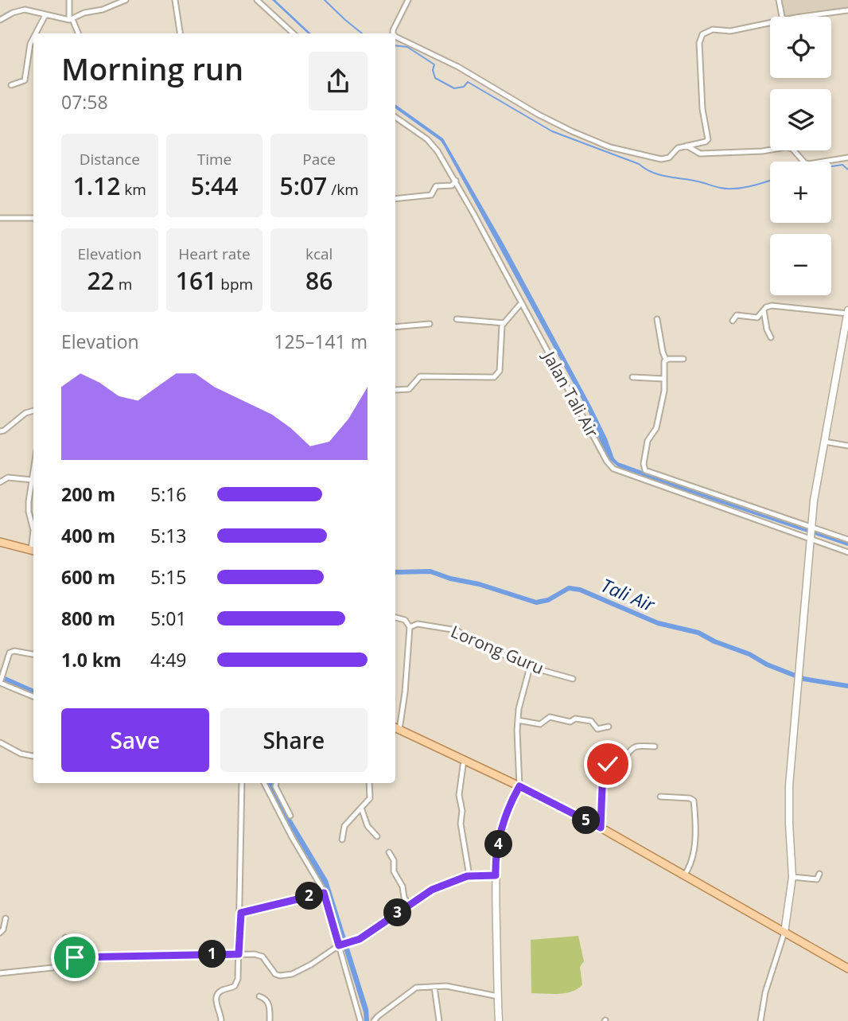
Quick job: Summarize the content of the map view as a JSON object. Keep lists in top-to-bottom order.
{
  "streets": {
    "street": ["Jalan Tali Air", "Lorong Guru"]
  },
  "water": ["Tali Air"],
  "page": {
    "map_buttons": ["+", "−"],
    "heading": ["Morning run", "07:58"],
    "stats": [
      ["Distance", "1.12 km"],
      ["Time", "5:44"],
      ["Pace", "5:07 /km"],
      ["Elevation", "22 m"],
      ["Heart rate", "161 bpm"],
      ["kcal", "86"]
    ],
    "chart": ["Elevation", "125–141 m"],
    "list": [
      {
        "name": "200 m",
        "note": "5:16"
      },
      {
        "name": "400 m",
        "note": "5:13"
      },
      {
        "name": "600 m",
        "note": "5:15"
      },
      {
        "name": "800 m",
        "note": "5:01"
      },
      {
        "name": "1.0 km",
        "note": "4:49"
      }
    ],
    "buttons": ["Save", "Share"],
    "pins": [
      "5",
      "4",
      "2",
      "3",
      "1"
    ]
  }
}
